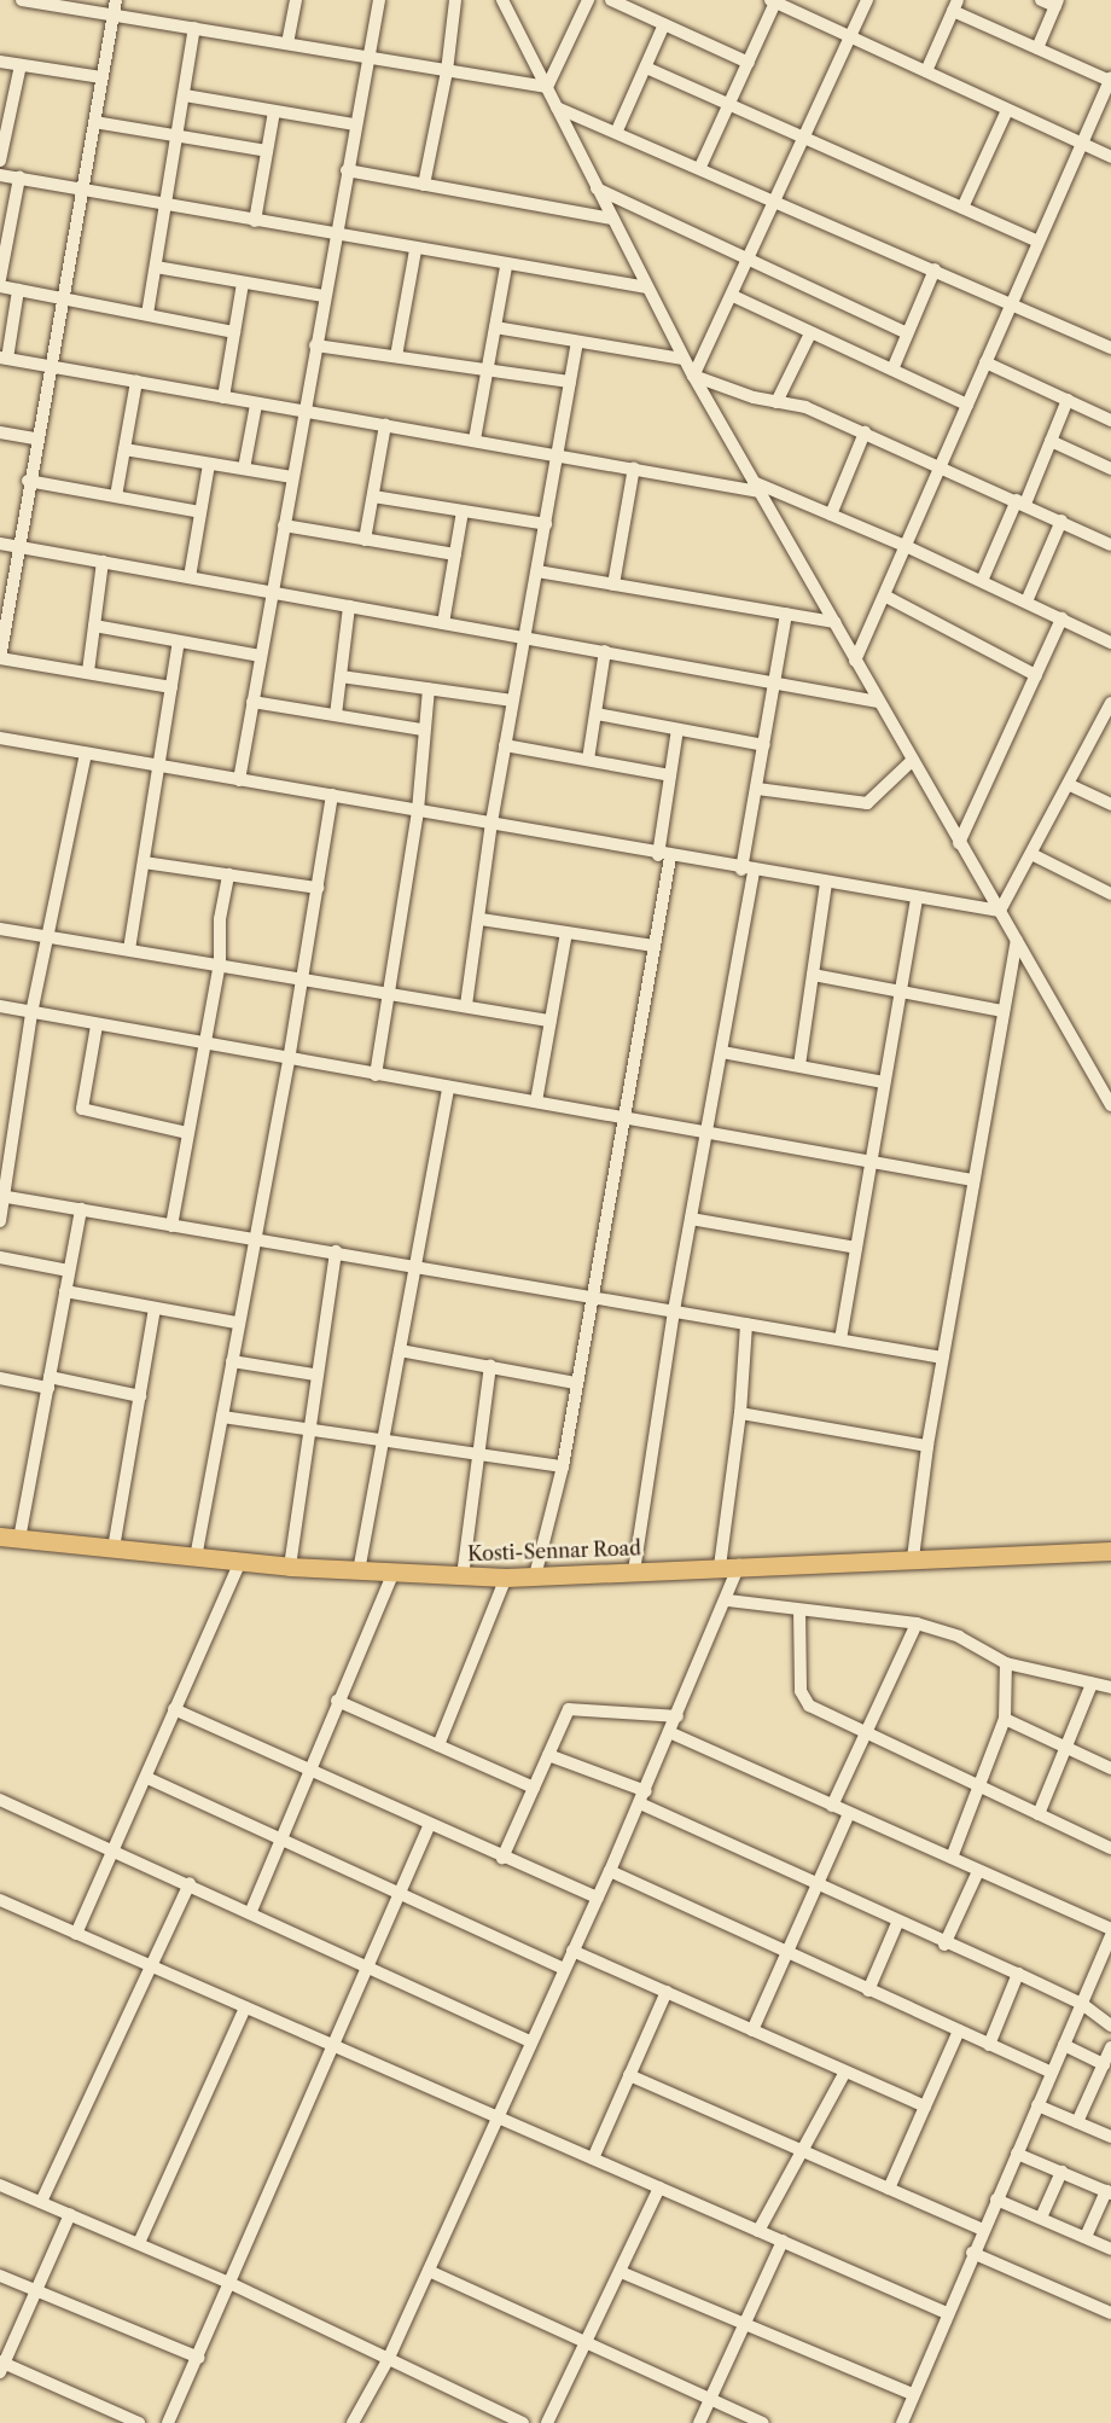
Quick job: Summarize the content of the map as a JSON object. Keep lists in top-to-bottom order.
{
  "streets": {
    "highway": ["Kosti-Sennar Road"]
  }
}
